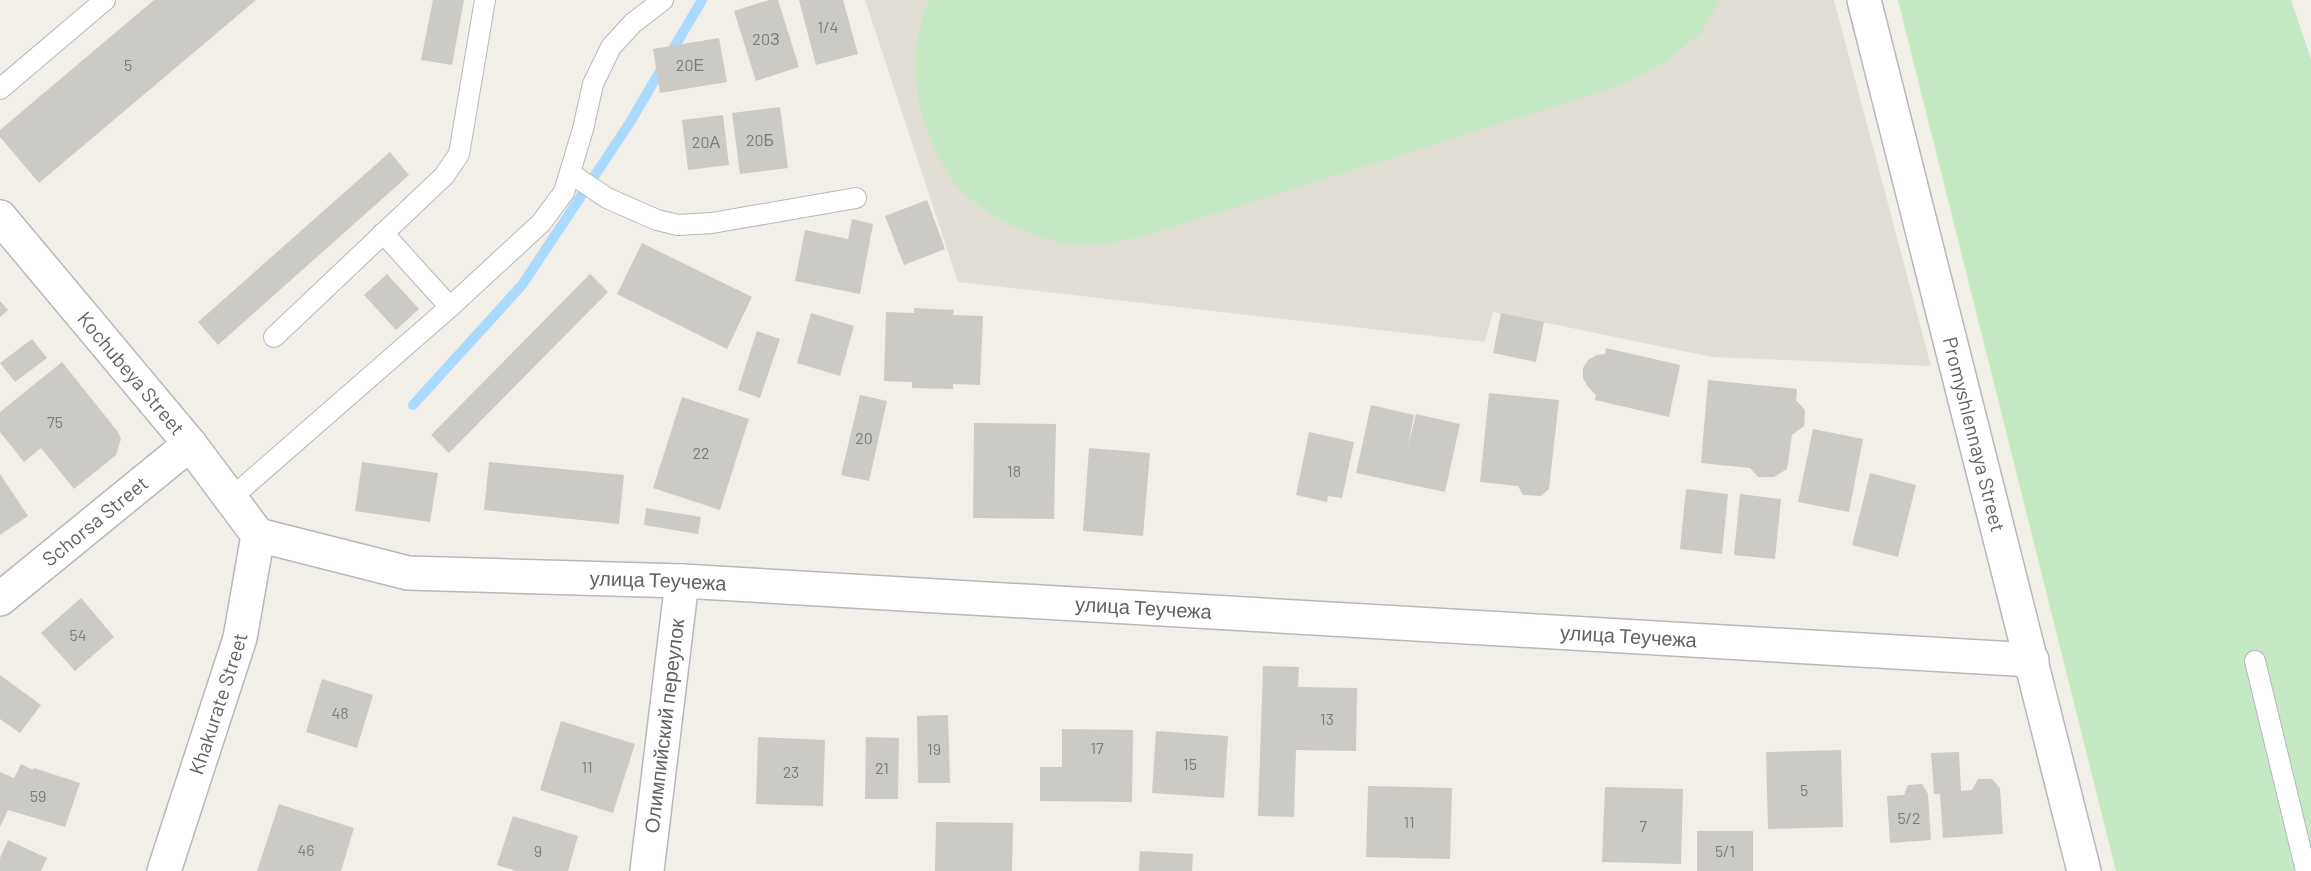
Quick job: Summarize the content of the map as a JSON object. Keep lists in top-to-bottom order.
{
  "streets": {
    "street": [
      "Kochubeya Street",
      "Promyshlennaya Street",
      "Schorsa Street",
      "улица Теучежа",
      "Khakurate Street",
      "Олимпийский переулок"
    ]
  },
  "crossings": [
    ["Kochubeya Street", "Schorsa Street"],
    ["Kochubeya Street", "улица Теучежа"],
    ["Kochubeya Street", "Khakurate Street"],
    ["Promyshlennaya Street", "улица Теучежа"],
    ["улица Теучежа", "Khakurate Street"],
    ["улица Теучежа", "Олимпийский переулок"]
  ],
  "house_numbers": [
    "1/4",
    "20З",
    "5",
    "20Е",
    "20Б",
    "20А",
    "75",
    "20",
    "22",
    "18",
    "54",
    "48",
    "13",
    "17",
    "19",
    "15",
    "11",
    "21",
    "23",
    "5",
    "59",
    "5/2",
    "11",
    "7",
    "46",
    "9",
    "5/1"
  ]
}
